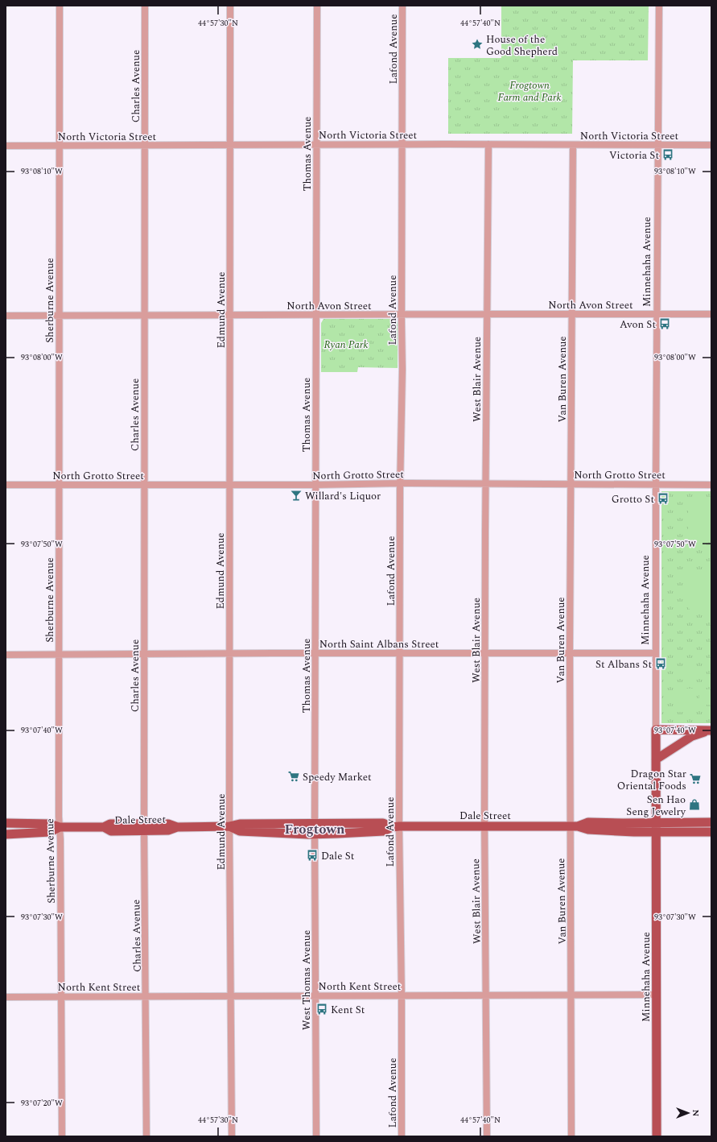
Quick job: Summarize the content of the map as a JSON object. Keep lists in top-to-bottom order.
{
  "streets": {
    "main road": ["Minnehaha Avenue", "Dale Street"],
    "street": [
      "Lafond Avenue",
      "Charles Avenue",
      "North Victoria Street",
      "Thomas Avenue",
      "Sherburne Avenue",
      "North Avon Street",
      "Edmund Avenue",
      "West Blair Avenue",
      "Van Buren Avenue",
      "North Grotto Street",
      "North Saint Albans Street",
      "West Thomas Avenue",
      "North Kent Street"
    ]
  },
  "crossings": [
    ["Lafond Avenue", "North Victoria Street"],
    ["Lafond Avenue", "North Avon Street"],
    ["Lafond Avenue", "North Grotto Street"],
    ["Lafond Avenue", "North Saint Albans Street"],
    ["Lafond Avenue", "Dale Street"],
    ["Lafond Avenue", "North Kent Street"],
    ["Charles Avenue", "North Victoria Street"],
    ["Charles Avenue", "North Avon Street"],
    ["Charles Avenue", "North Grotto Street"],
    ["Charles Avenue", "North Saint Albans Street"],
    ["Charles Avenue", "Dale Street"],
    ["Charles Avenue", "North Kent Street"],
    ["North Victoria Street", "Thomas Avenue"],
    ["North Victoria Street", "Minnehaha Avenue"],
    ["North Victoria Street", "Sherburne Avenue"],
    ["North Victoria Street", "Edmund Avenue"],
    ["North Victoria Street", "West Blair Avenue"],
    ["North Victoria Street", "Van Buren Avenue"],
    ["Thomas Avenue", "North Avon Street"],
    ["Thomas Avenue", "North Grotto Street"],
    ["Thomas Avenue", "North Saint Albans Street"],
    ["Thomas Avenue", "Dale Street"],
    ["Thomas Avenue", "West Thomas Avenue"],
    ["Minnehaha Avenue", "North Avon Street"],
    ["Minnehaha Avenue", "North Grotto Street"],
    ["Minnehaha Avenue", "North Saint Albans Street"],
    ["Minnehaha Avenue", "Dale Street"],
    ["Minnehaha Avenue", "North Kent Street"],
    ["Sherburne Avenue", "North Avon Street"],
    ["Sherburne Avenue", "North Grotto Street"],
    ["Sherburne Avenue", "North Saint Albans Street"],
    ["Sherburne Avenue", "Dale Street"],
    ["Sherburne Avenue", "North Kent Street"],
    ["North Avon Street", "Edmund Avenue"],
    ["North Avon Street", "West Blair Avenue"],
    ["North Avon Street", "Van Buren Avenue"],
    ["Edmund Avenue", "North Grotto Street"],
    ["Edmund Avenue", "North Saint Albans Street"],
    ["Edmund Avenue", "Dale Street"],
    ["Edmund Avenue", "North Kent Street"],
    ["West Blair Avenue", "North Grotto Street"],
    ["West Blair Avenue", "North Saint Albans Street"],
    ["West Blair Avenue", "Dale Street"],
    ["West Blair Avenue", "North Kent Street"],
    ["Van Buren Avenue", "North Grotto Street"],
    ["Van Buren Avenue", "North Saint Albans Street"],
    ["Van Buren Avenue", "Dale Street"],
    ["Van Buren Avenue", "North Kent Street"],
    ["Dale Street", "West Thomas Avenue"],
    ["West Thomas Avenue", "North Kent Street"]
  ],
  "districts": ["Frogtown"],
  "parks": ["Frogtown Farm and Park", "Ryan Park"],
  "places": {
    "place": ["House of the Good Shepherd"],
    "bus stop": [
      "Victoria St",
      "Avon St",
      "Grotto St",
      "St Albans St",
      "Dale St",
      "Kent St"
    ],
    "bar": ["Willard's Liquor"],
    "supermarket": ["Speedy Market", "Dragon Star Oriental Foods"],
    "shop": ["Sen Hao Seng Jewelry"]
  },
  "north": "right",
  "coordinates": [
    "44°57'30\"N",
    "44°57'40\"N",
    "93°08'10\"W",
    "93°08'00\"W",
    "93°07'50\"W",
    "93°07'40\"W",
    "93°07'30\"W",
    "93°07'20\"W"
  ]
}
